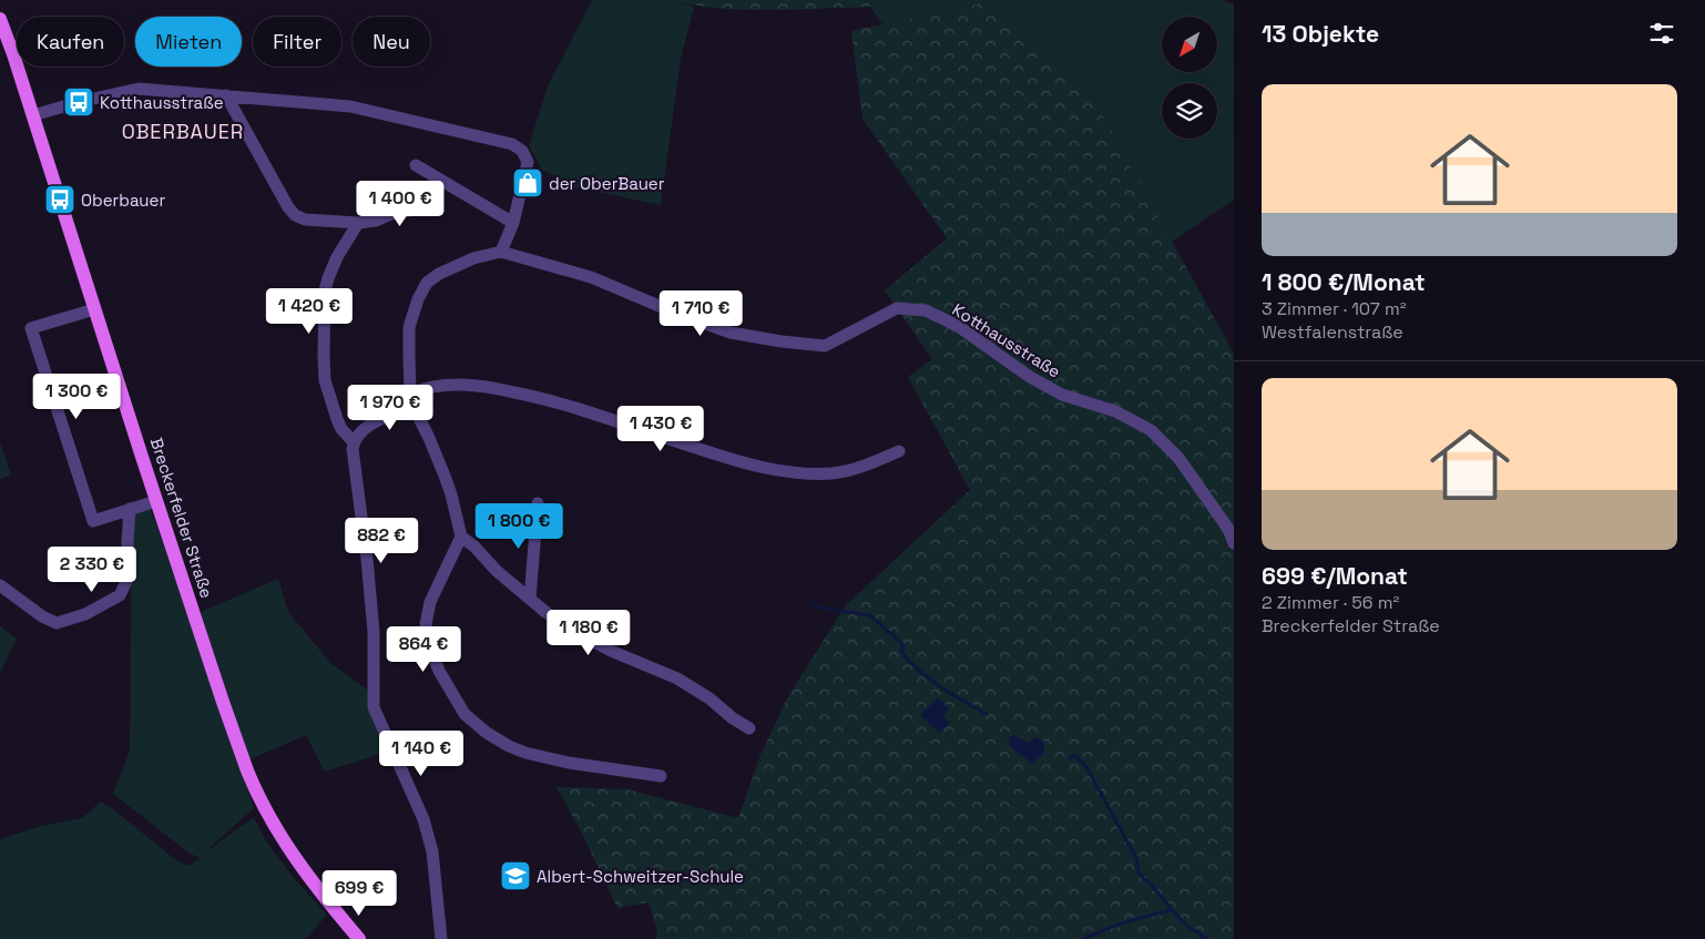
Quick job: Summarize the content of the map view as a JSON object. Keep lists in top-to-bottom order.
{
  "streets": {
    "main road": ["Breckerfelder Straße"],
    "street": ["Kotthausstraße"]
  },
  "districts": ["OBERBAUER"],
  "places": {
    "bus stop": ["Kotthausstraße", "Oberbauer"],
    "shop": ["der OberBauer"],
    "school or university": ["Albert-Schweitzer-Schule"]
  },
  "north": "bottom left",
  "page": {
    "heading": "13 Objekte",
    "chip": [
      "Kaufen",
      "Mieten",
      "Filter",
      "Neu"
    ],
    "list": [
      {
        "name": "1 800 €/Monat",
        "note": "3 Zimmer · 107 m² · Westfalenstraße"
      },
      {
        "name": "699 €/Monat",
        "note": "2 Zimmer · 56 m² · Breckerfelder Straße"
      }
    ],
    "price": [
      "1 400 €",
      "1 420 €",
      "1 710 €",
      "1 300 €",
      "1 970 €",
      "1 430 €",
      "1 800 €",
      "882 €",
      "2 330 €",
      "1 180 €",
      "864 €",
      "1 140 €",
      "699 €"
    ]
  }
}
